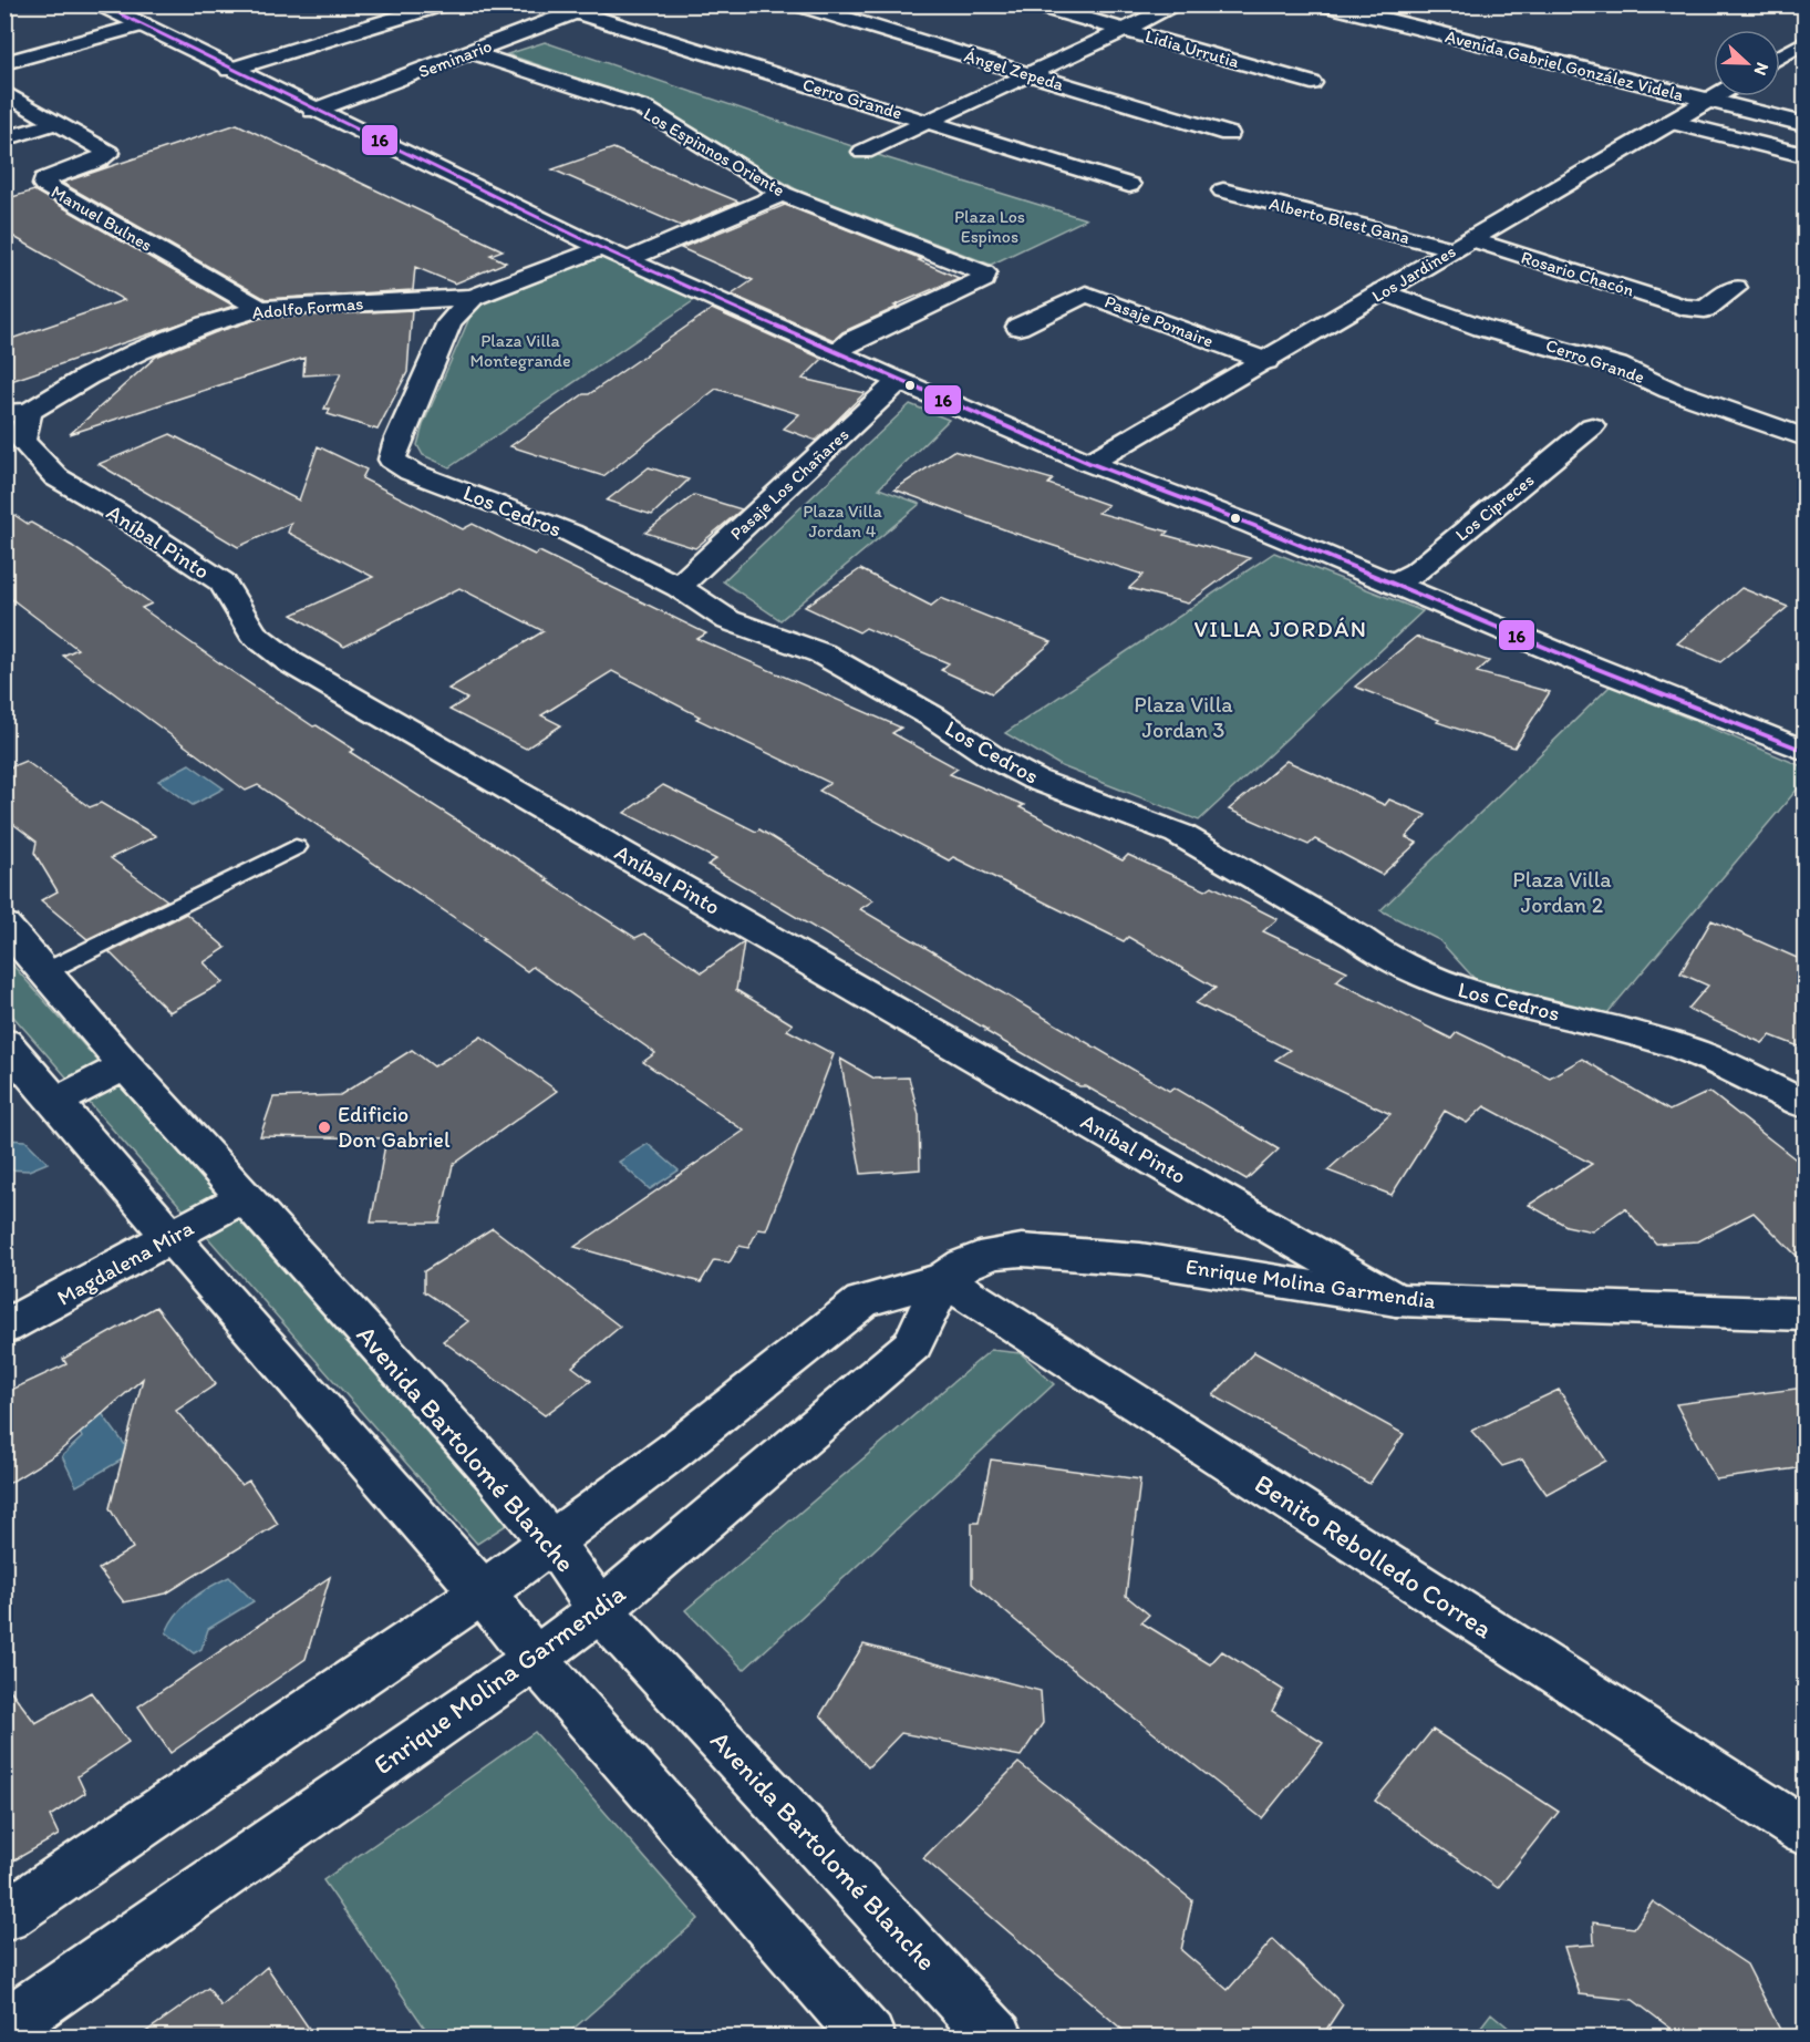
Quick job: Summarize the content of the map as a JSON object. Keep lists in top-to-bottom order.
{
  "streets": {
    "street": [
      "Lidia Urrutia",
      "Seminario",
      "Avenida Gabriel González Videla",
      "Ángel Zepeda",
      "Cerro Grande",
      "Los Espinnos Oriente",
      "Manuel Bulnes",
      "Alberto Blest Gana",
      "Los Jardines",
      "Rosario Chacón",
      "Adolfo Formas",
      "Pasaje Pomaire",
      "Pasaje Los Chañares",
      "Los Cipreces",
      "Los Cedros",
      "Aníbal Pinto",
      "Magdalena Mira",
      "Enrique Molina Garmendia",
      "Avenida Bartolomé Blanche",
      "Benito Rebolledo Correa"
    ]
  },
  "crossings": [
    ["Seminario", "Cerro Grande"],
    ["Seminario", "Los Espinnos Oriente"],
    ["Avenida Gabriel González Videla", "Los Jardines"],
    ["Cerro Grande", "Los Jardines"],
    ["Manuel Bulnes", "Adolfo Formas"],
    ["Alberto Blest Gana", "Los Jardines"],
    ["Alberto Blest Gana", "Rosario Chacón"],
    ["Los Jardines", "Rosario Chacón"],
    ["Los Jardines", "Pasaje Pomaire"],
    ["Adolfo Formas", "Los Cedros"],
    ["Adolfo Formas", "Aníbal Pinto"],
    ["Pasaje Los Chañares", "Los Cedros"],
    ["Aníbal Pinto", "Enrique Molina Garmendia"],
    ["Magdalena Mira", "Avenida Bartolomé Blanche"],
    ["Enrique Molina Garmendia", "Avenida Bartolomé Blanche"],
    ["Enrique Molina Garmendia", "Benito Rebolledo Correa"]
  ],
  "districts": ["VILLA JORDÁN"],
  "parks": [
    "Plaza Los Espinos",
    "Plaza Villa Montegrande",
    "Plaza Villa Jordan 4",
    "Plaza Villa Jordan 3",
    "Plaza Villa Jordan 2"
  ],
  "places": ["Edificio Don Gabriel"],
  "lines": ["transit line 16"],
  "north": "right"
}
